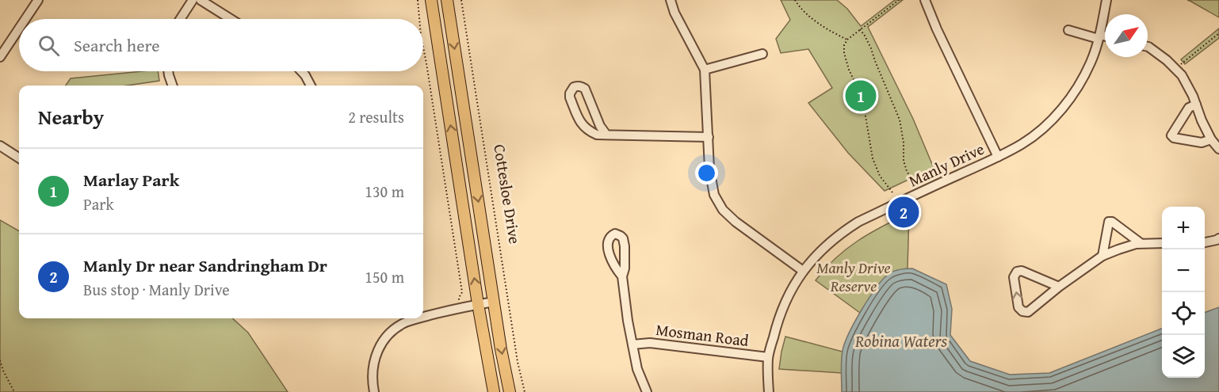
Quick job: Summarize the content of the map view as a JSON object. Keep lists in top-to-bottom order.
{
  "streets": {
    "main road": ["Cottesloe Drive"],
    "street": ["Manly Drive", "Mosman Road"]
  },
  "crossings": [
    ["Manly Drive", "Mosman Road"]
  ],
  "water": ["Robina Waters"],
  "parks": ["Manly Drive Reserve"],
  "north": "top right",
  "page": {
    "search": "Search here",
    "pins": ["1", "2"],
    "heading": ["Nearby", "2 results"],
    "list": [
      {
        "mark": "1",
        "name": "Marlay Park",
        "note": "Park",
        "value": "130 m"
      },
      {
        "mark": "2",
        "name": "Manly Dr near Sandringham Dr",
        "note": "Bus stop · Manly Drive",
        "value": "150 m"
      }
    ],
    "map_buttons": ["+", "−"]
  }
}
